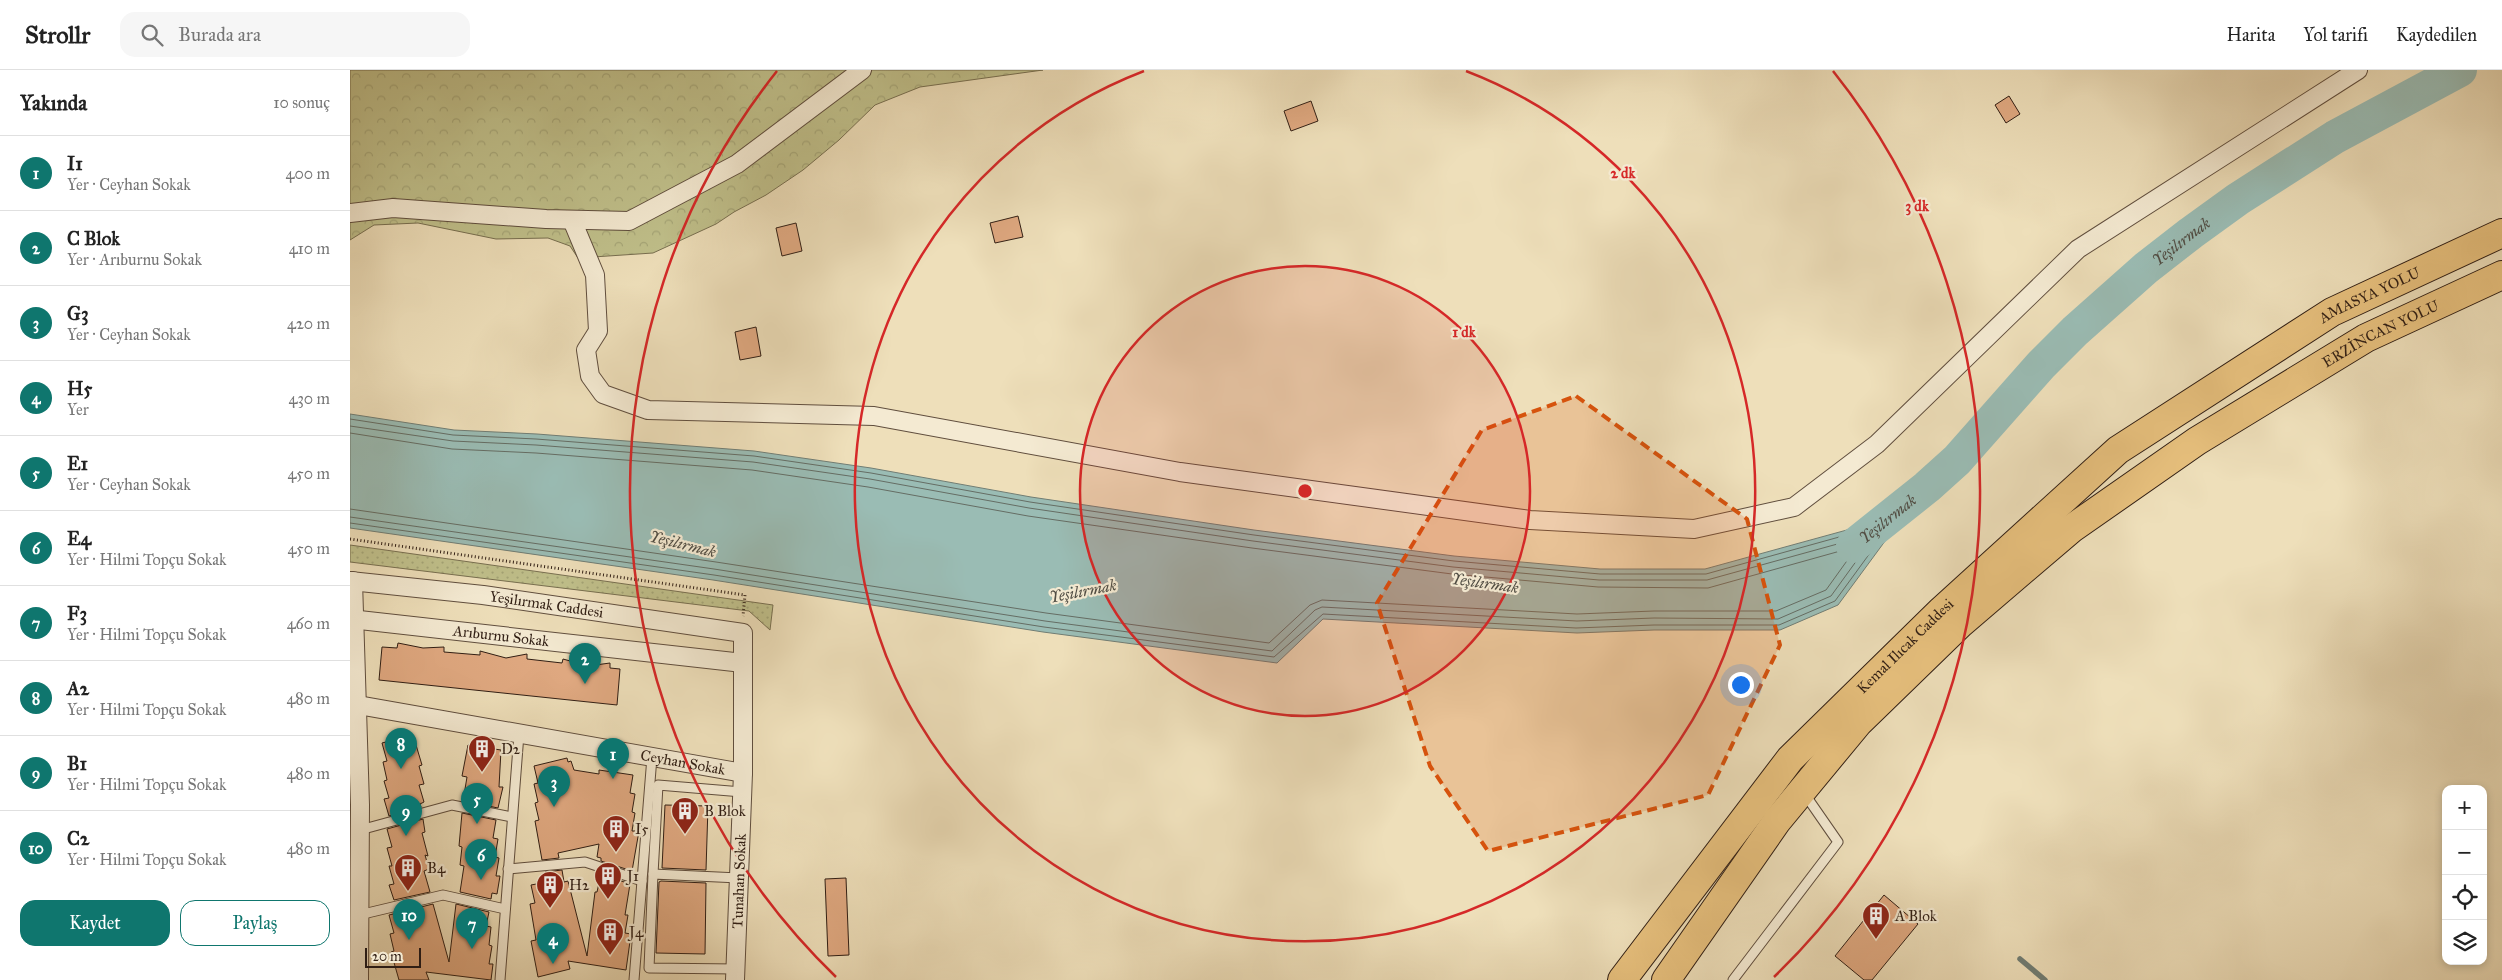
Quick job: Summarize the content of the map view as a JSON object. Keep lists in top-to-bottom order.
{
  "streets": {
    "highway": ["AMASYA YOLU", "ERZİNCAN YOLU", "Kemal Ilıcak Caddesi"],
    "street": [
      "Yeşilırmak Caddesi",
      "Arıburnu Sokak",
      "Ceyhan Sokak",
      "Tunahan Sokak"
    ]
  },
  "crossings": [
    ["AMASYA YOLU", "Kemal Ilıcak Caddesi"],
    ["ERZİNCAN YOLU", "Kemal Ilıcak Caddesi"],
    ["Yeşilırmak Caddesi", "Tunahan Sokak"],
    ["Arıburnu Sokak", "Tunahan Sokak"],
    ["Ceyhan Sokak", "Tunahan Sokak"]
  ],
  "water": ["Yeşilırmak"],
  "places": {
    "building": [
      "D2",
      "B Blok",
      "I5",
      "B4",
      "J1",
      "H2",
      "A Blok",
      "J4"
    ]
  },
  "scale_bar": "20 m",
  "page": {
    "header": "Strollr",
    "search": "Burada ara",
    "nav": ["Harita", "Yol tarifi", "Kaydedilen"],
    "heading": ["Yakında", "10 sonuç"],
    "list": [
      {
        "mark": "1",
        "name": "I1",
        "note": "Yer · Ceyhan Sokak",
        "value": "400 m"
      },
      {
        "mark": "2",
        "name": "C Blok",
        "note": "Yer · Arıburnu Sokak",
        "value": "410 m"
      },
      {
        "mark": "3",
        "name": "G3",
        "note": "Yer · Ceyhan Sokak",
        "value": "420 m"
      },
      {
        "mark": "4",
        "name": "H5",
        "note": "Yer",
        "value": "430 m"
      },
      {
        "mark": "5",
        "name": "E1",
        "note": "Yer · Ceyhan Sokak",
        "value": "450 m"
      },
      {
        "mark": "6",
        "name": "E4",
        "note": "Yer · Hilmi Topçu Sokak",
        "value": "450 m"
      },
      {
        "mark": "7",
        "name": "F3",
        "note": "Yer · Hilmi Topçu Sokak",
        "value": "460 m"
      },
      {
        "mark": "8",
        "name": "A2",
        "note": "Yer · Hilmi Topçu Sokak",
        "value": "480 m"
      },
      {
        "mark": "9",
        "name": "B1",
        "note": "Yer · Hilmi Topçu Sokak",
        "value": "480 m"
      },
      {
        "mark": "10",
        "name": "C2",
        "note": "Yer · Hilmi Topçu Sokak",
        "value": "480 m"
      }
    ],
    "pins": [
      "2",
      "8",
      "1",
      "3",
      "5",
      "9",
      "6",
      "10",
      "7",
      "4"
    ],
    "map_buttons": ["+", "−"],
    "buttons": ["Kaydet", "Paylaş"],
    "scale": "20 m"
  },
  "rings": ["2 dk", "3 dk", "1 dk"]
}
